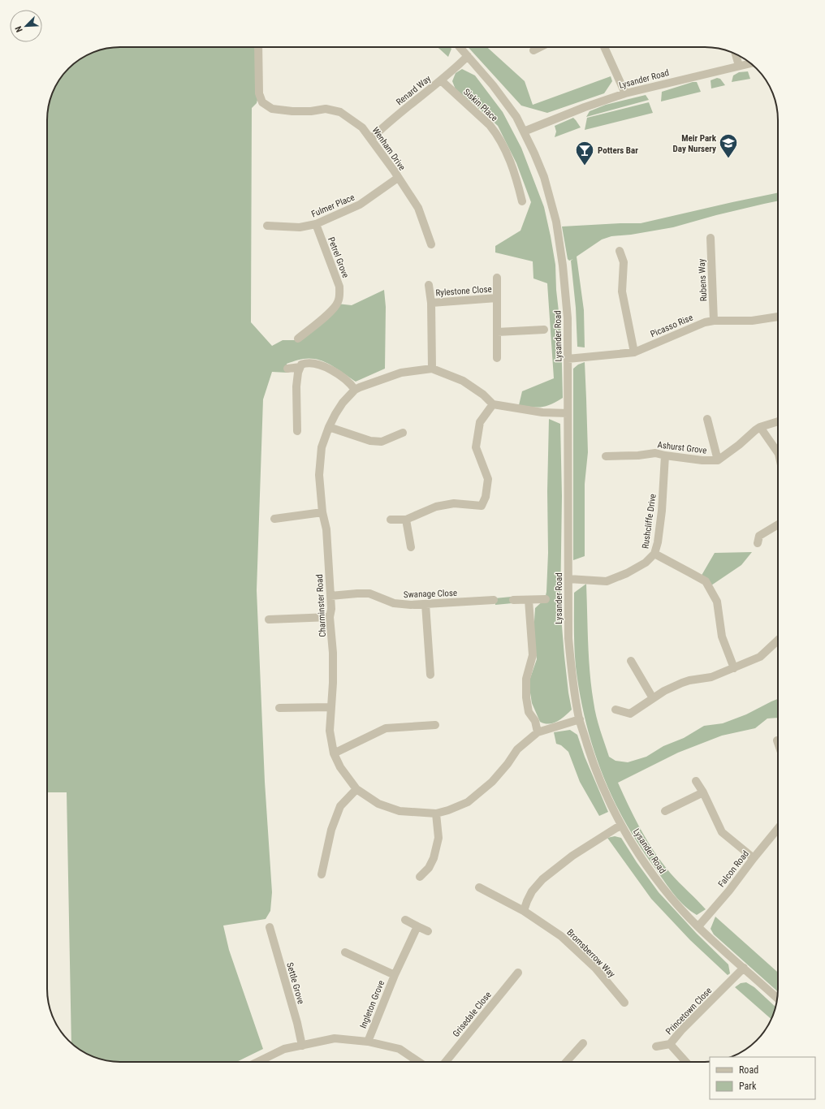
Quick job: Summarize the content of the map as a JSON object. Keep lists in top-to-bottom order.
{
  "streets": {
    "street": [
      "Lysander Road",
      "Renard Way",
      "Siskin Place",
      "Wenham Drive",
      "Fulmer Place",
      "Petrel Grove",
      "Rubens Way",
      "Rylestone Close",
      "Picasso Rise",
      "Ashurst Grove",
      "Rushcliffe Drive",
      "Swanage Close",
      "Charminster Road",
      "Falcon Road",
      "Bromsberrow Way",
      "Settle Grove",
      "Ingleton Grove",
      "Princetown Close",
      "Grisedale Close"
    ]
  },
  "crossings": [
    ["Lysander Road", "Renard Way"],
    ["Lysander Road", "Picasso Rise"],
    ["Lysander Road", "Rushcliffe Drive"],
    ["Lysander Road", "Charminster Road"],
    ["Lysander Road", "Falcon Road"],
    ["Lysander Road", "Princetown Close"],
    ["Renard Way", "Siskin Place"],
    ["Renard Way", "Wenham Drive"],
    ["Wenham Drive", "Fulmer Place"],
    ["Fulmer Place", "Petrel Grove"],
    ["Rubens Way", "Picasso Rise"],
    ["Rylestone Close", "Charminster Road"],
    ["Ashurst Grove", "Rushcliffe Drive"],
    ["Swanage Close", "Charminster Road"]
  ],
  "places": {
    "school or university": ["Meir Park Day Nursery"],
    "bar": ["Potters Bar"]
  },
  "legend": ["Road", "Park"],
  "north": "bottom left"
}
